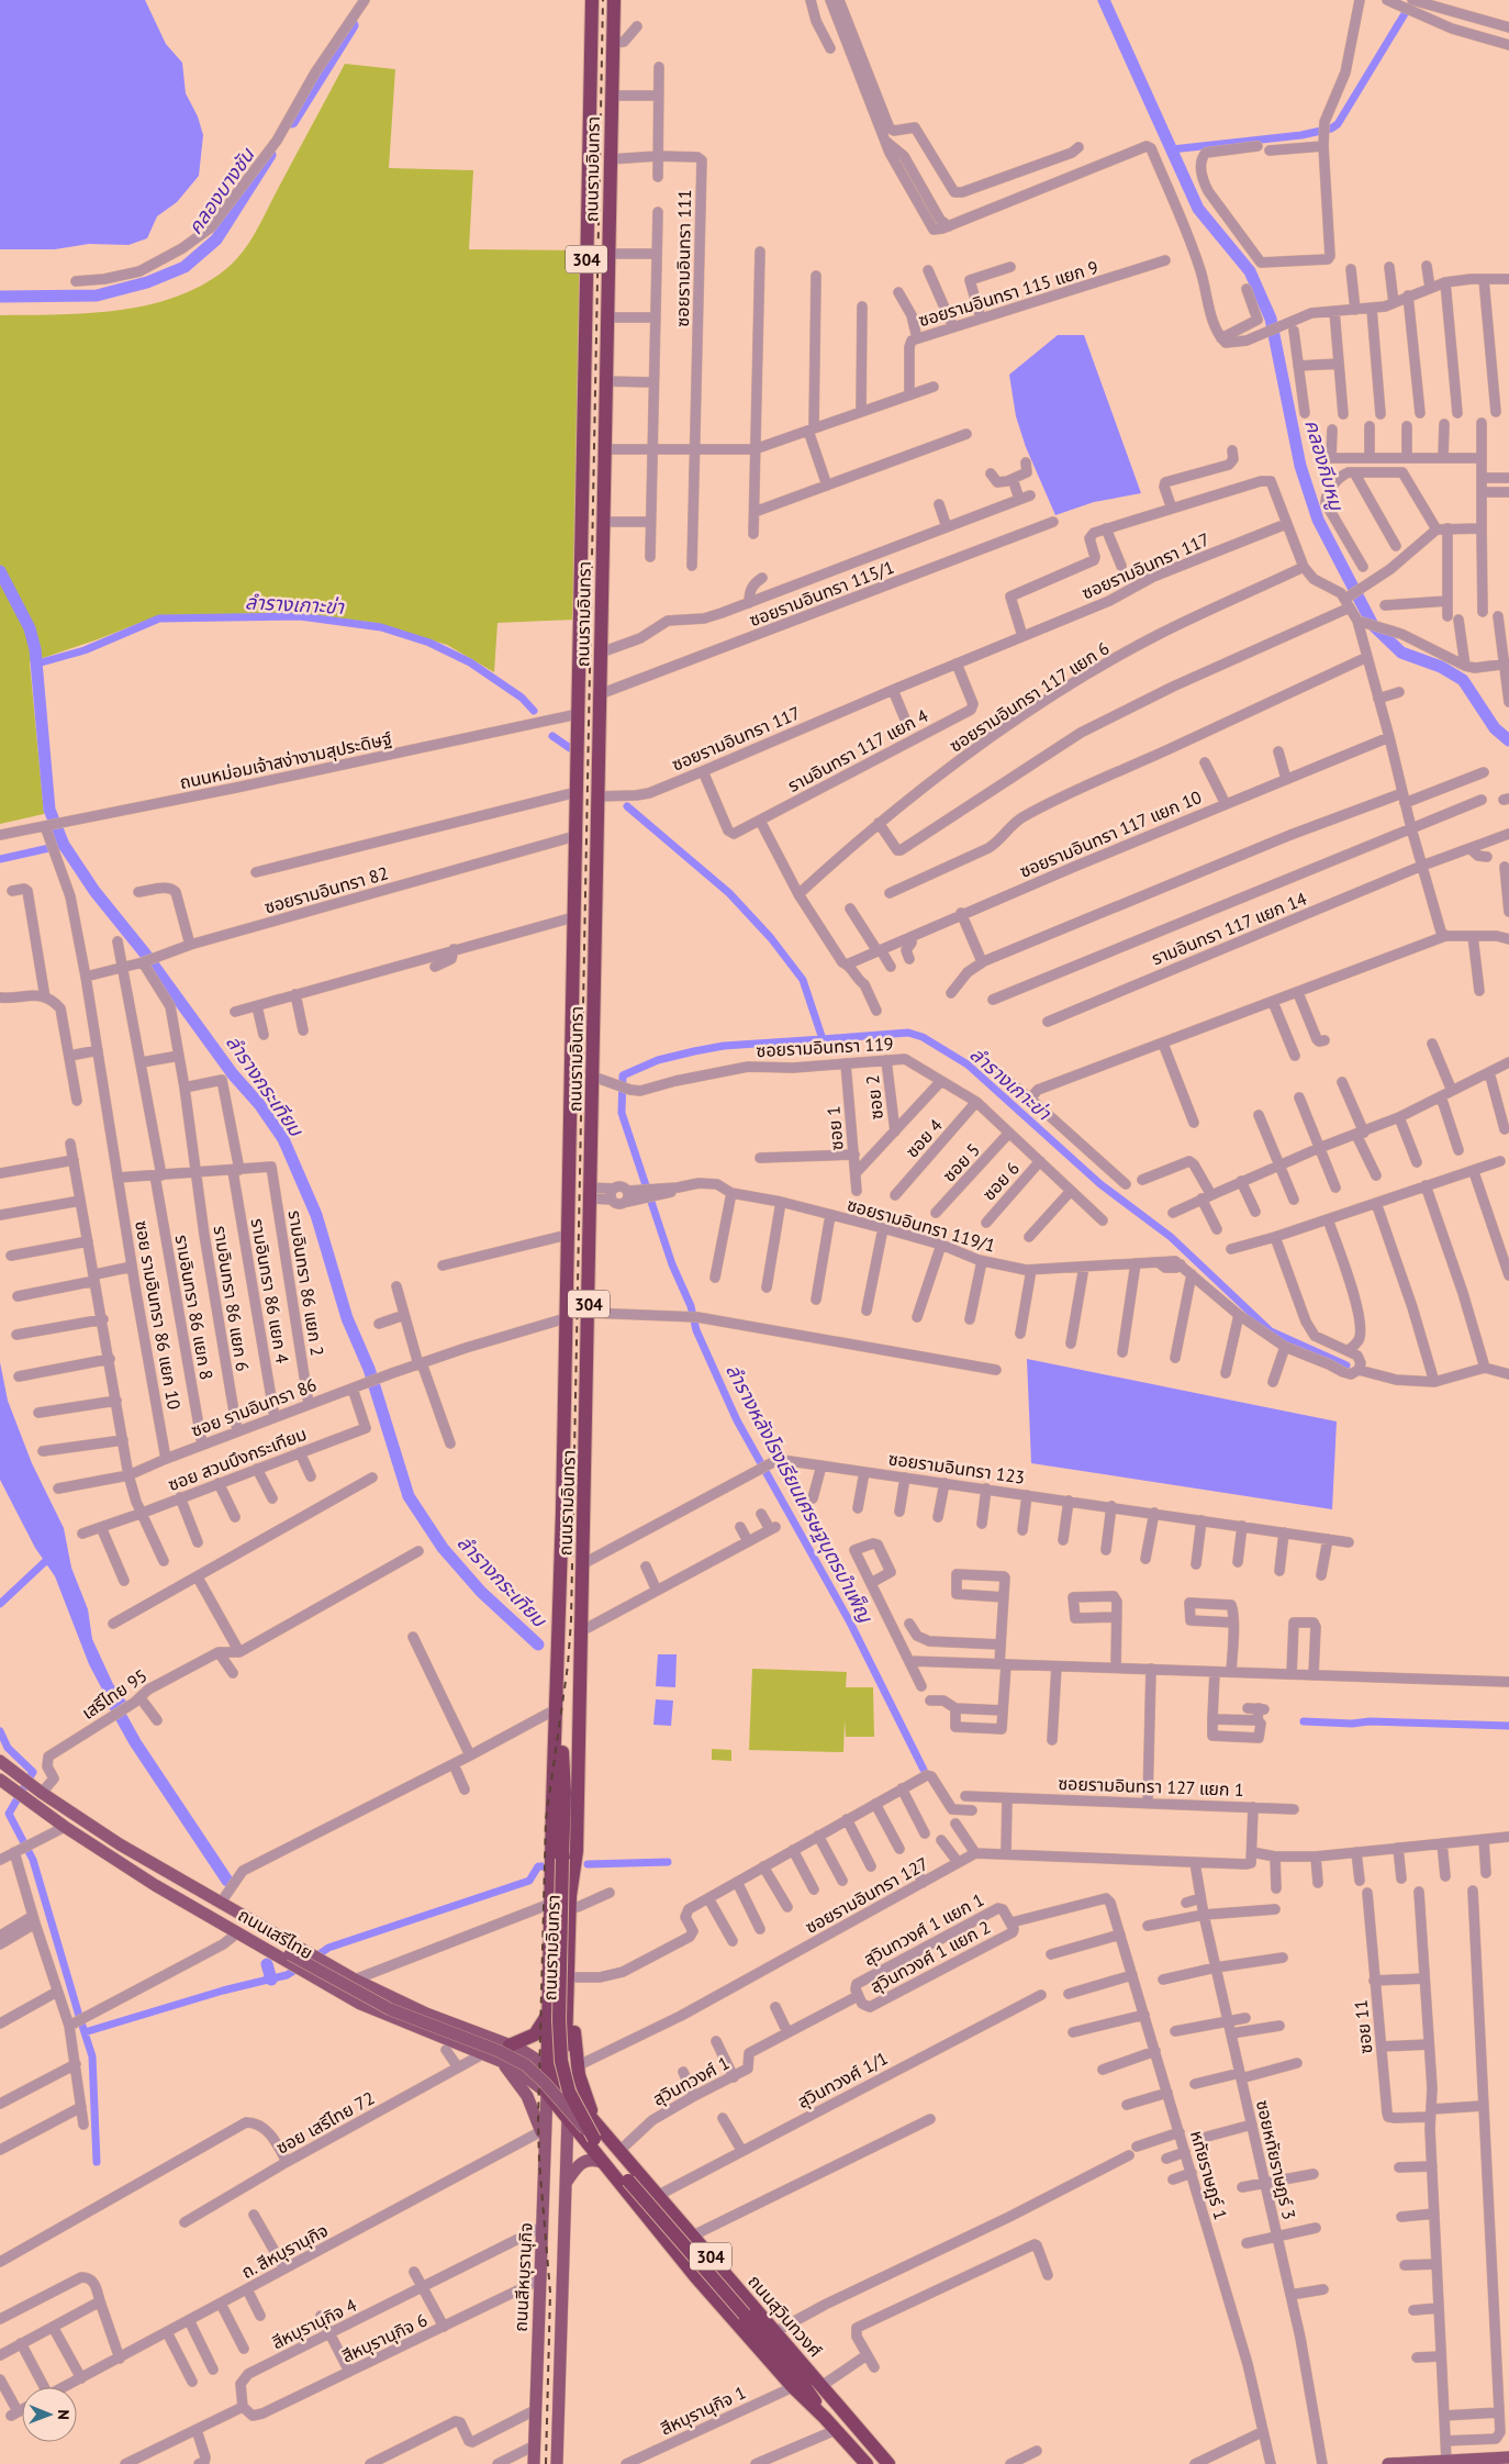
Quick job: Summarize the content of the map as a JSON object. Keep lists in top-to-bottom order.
{
  "streets": {
    "highway": ["ถนนรามอินทรา", "304", "ถนนสุวินทวงศ์"],
    "main road": ["ถนนเสรีไทย", "ถนนสีหบุรานุกิจ"],
    "street": [
      "ซอยรามอินทรา 111",
      "ซอยรามอินทรา 115 แยก 9",
      "ซอยรามอินทรา 117",
      "ซอยรามอินทรา 115/1",
      "ซอยรามอินทรา 117 แยก 6",
      "รามอินทรา 117 แยก 4",
      "ถนนหม่อมเจ้าสง่างามสุประดิษฐ์",
      "ซอยรามอินทรา 117 แยก 10",
      "ซอยรามอินทรา 82",
      "รามอินทรา 117 แยก 14",
      "ซอยรามอินทรา 119",
      "ซอย 2",
      "ซอย 1",
      "ซอย 4",
      "ซอย 5",
      "ซอย 6",
      "ซอยรามอินทรา 119/1",
      "รามอินทรา 86 แยก 2",
      "รามอินทรา 86 แยก 4",
      "รามอินทรา 86 แยก 6",
      "รามอินทรา 86 แยก 8",
      "ซอย รามอินทรา 86 แยก 10",
      "ซอย รามอินทรา 86",
      "ซอย สวนบึงกระเทียม",
      "ซอยรามอินทรา 123",
      "เสรีไทย 95",
      "ซอยรามอินทรา 127 แยก 1",
      "ซอยรามอินทรา 127",
      "สุวินทวงศ์ 1 แยก 1",
      "สุวินทวงศ์ 1 แยก 2",
      "ซอย 11",
      "สุวินทวงศ์ 1/1",
      "สุวินทวงศ์ 1",
      "ซอย เสรีไทย 72",
      "ซอยหทัยราษฎร์ 3",
      "หทัยราษฎร์ 1",
      "ถ. สีหบุรานุกิจ",
      "สีหบุรานุกิจ 4",
      "สีหบุรานุกิจ 6",
      "สีหบุรานุกิจ 1"
    ]
  },
  "crossings": [
    ["ถนนรามอินทรา", "ซอยรามอินทรา 111"],
    ["ถนนรามอินทรา", "ซอยรามอินทรา 117"],
    ["ถนนรามอินทรา", "ซอยรามอินทรา 115/1"],
    ["ถนนรามอินทรา", "ถนนหม่อมเจ้าสง่างามสุประดิษฐ์"],
    ["ถนนรามอินทรา", "ซอยรามอินทรา 82"],
    ["ถนนรามอินทรา", "ซอยรามอินทรา 119"],
    ["ถนนรามอินทรา", "ซอยรามอินทรา 119/1"],
    ["ถนนรามอินทรา", "ซอย รามอินทรา 86"],
    ["ถนนรามอินทรา", "ซอยรามอินทรา 123"],
    ["ถนนรามอินทรา", "ถนนเสรีไทย"],
    ["ถนนรามอินทรา", "ถนนสีหบุรานุกิจ"],
    ["ถนนรามอินทรา", "ถนนสุวินทวงศ์"],
    ["ซอยรามอินทรา 117", "รามอินทรา 117 แยก 4"],
    ["ถนนหม่อมเจ้าสง่างามสุประดิษฐ์", "ซอย รามอินทรา 86 แยก 10"],
    ["ซอยรามอินทรา 82", "รามอินทรา 86 แยก 6"],
    ["ซอยรามอินทรา 82", "รามอินทรา 86 แยก 8"],
    ["ซอยรามอินทรา 82", "ซอย รามอินทรา 86 แยก 10"],
    ["ซอยรามอินทรา 119", "ซอย 2"],
    ["ซอยรามอินทรา 119", "ซอย 1"],
    ["ซอยรามอินทรา 119", "ซอย 4"],
    ["ซอยรามอินทรา 119", "ซอย 5"],
    ["ซอยรามอินทรา 119", "ซอย 6"],
    ["รามอินทรา 86 แยก 2", "รามอินทรา 86 แยก 4"],
    ["รามอินทรา 86 แยก 2", "ซอย รามอินทรา 86"],
    ["รามอินทรา 86 แยก 4", "รามอินทรา 86 แยก 6"],
    ["รามอินทรา 86 แยก 4", "ซอย รามอินทรา 86"],
    ["รามอินทรา 86 แยก 6", "ซอย รามอินทรา 86"],
    ["รามอินทรา 86 แยก 8", "ซอย รามอินทรา 86"],
    ["ซอย รามอินทรา 86 แยก 10", "ซอย รามอินทรา 86"],
    ["ซอย รามอินทรา 86", "ซอย สวนบึงกระเทียม"],
    ["เสรีไทย 95", "ถนนเสรีไทย"],
    ["ซอยรามอินทรา 127", "ซอยหทัยราษฎร์ 3"],
    ["สุวินทวงศ์ 1 แยก 1", "สุวินทวงศ์ 1 แยก 2"],
    ["สุวินทวงศ์ 1 แยก 1", "สุวินทวงศ์ 1"],
    ["สุวินทวงศ์ 1 แยก 1", "หทัยราษฎร์ 1"],
    ["ถนนเสรีไทย", "ซอย เสรีไทย 72"],
    ["ถนนเสรีไทย", "ถนนสีหบุรานุกิจ"],
    ["ถนนเสรีไทย", "ถนนสุวินทวงศ์"],
    ["สุวินทวงศ์ 1 แยก 2", "สุวินทวงศ์ 1"],
    ["สุวินทวงศ์ 1 แยก 2", "หทัยราษฎร์ 1"],
    ["สุวินทวงศ์ 1/1", "ถนนสุวินทวงศ์"],
    ["สุวินทวงศ์ 1", "ถนนสุวินทวงศ์"],
    ["ถนนสีหบุรานุกิจ", "ถนนสุวินทวงศ์"],
    ["ถนนสีหบุรานุกิจ", "สีหบุรานุกิจ 4"],
    ["ถนนสีหบุรานุกิจ", "สีหบุรานุกิจ 6"],
    ["ถนนสุวินทวงศ์", "สีหบุรานุกิจ 1"],
    ["สีหบุรานุกิจ 4", "สีหบุรานุกิจ 6"]
  ],
  "water": [
    "คลองบางชัน",
    "คลองกีบหมู",
    "ลำรางเกาะข่า",
    "ลำรางกระเทียม",
    "ลำรางหลังโรงเรียนเศรษฐบุตรบำเพ็ญ"
  ],
  "north": "right"
}
